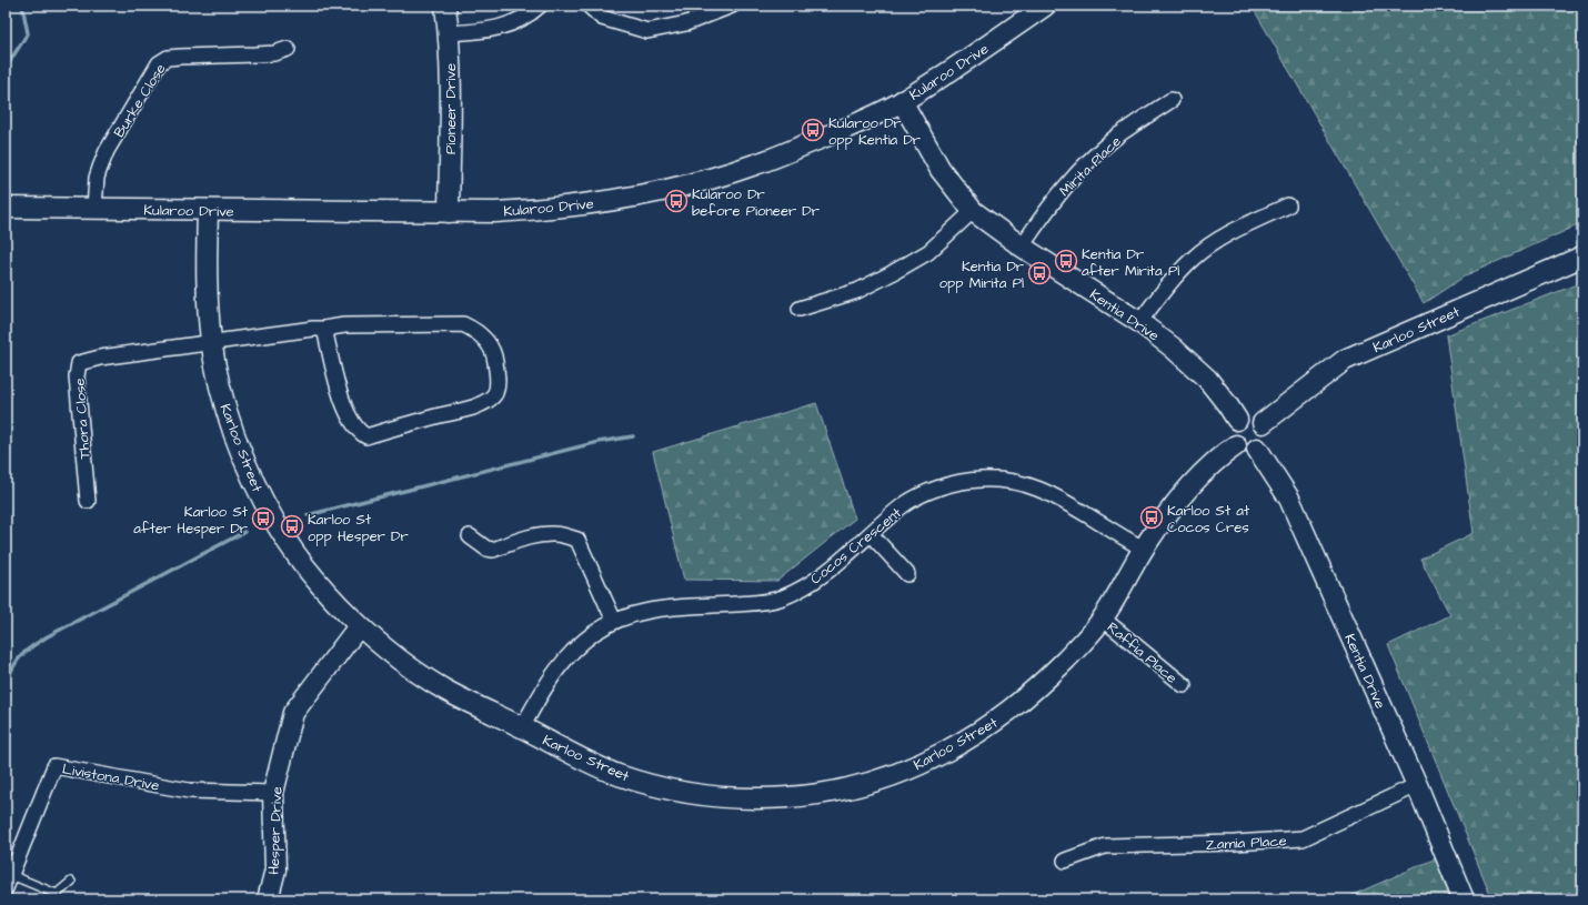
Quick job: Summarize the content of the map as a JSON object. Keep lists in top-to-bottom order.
{
  "streets": {
    "street": [
      "Kularoo Drive",
      "Burke Close",
      "Pioneer Drive",
      "Mirita Place",
      "Kentia Drive",
      "Karloo Street",
      "Thora Close",
      "Cocos Crescent",
      "Raffia Place",
      "Livistona Drive",
      "Hesper Drive",
      "Zamia Place"
    ]
  },
  "crossings": [
    ["Kularoo Drive", "Burke Close"],
    ["Kularoo Drive", "Pioneer Drive"],
    ["Kularoo Drive", "Kentia Drive"],
    ["Kularoo Drive", "Karloo Street"],
    ["Mirita Place", "Kentia Drive"],
    ["Kentia Drive", "Karloo Street"],
    ["Kentia Drive", "Zamia Place"],
    ["Karloo Street", "Thora Close"],
    ["Karloo Street", "Cocos Crescent"],
    ["Karloo Street", "Raffia Place"],
    ["Karloo Street", "Hesper Drive"],
    ["Livistona Drive", "Hesper Drive"]
  ],
  "places": {
    "bus stop": [
      "Kularoo Dr opp Kentia Dr",
      "Kularoo Dr before Pioneer Dr",
      "Kentia Dr after Mirita Pl",
      "Kentia Dr opp Mirita Pl",
      "Karloo St at Cocos Cres",
      "Karloo St after Hesper Dr",
      "Karloo St opp Hesper Dr"
    ]
  }
}
